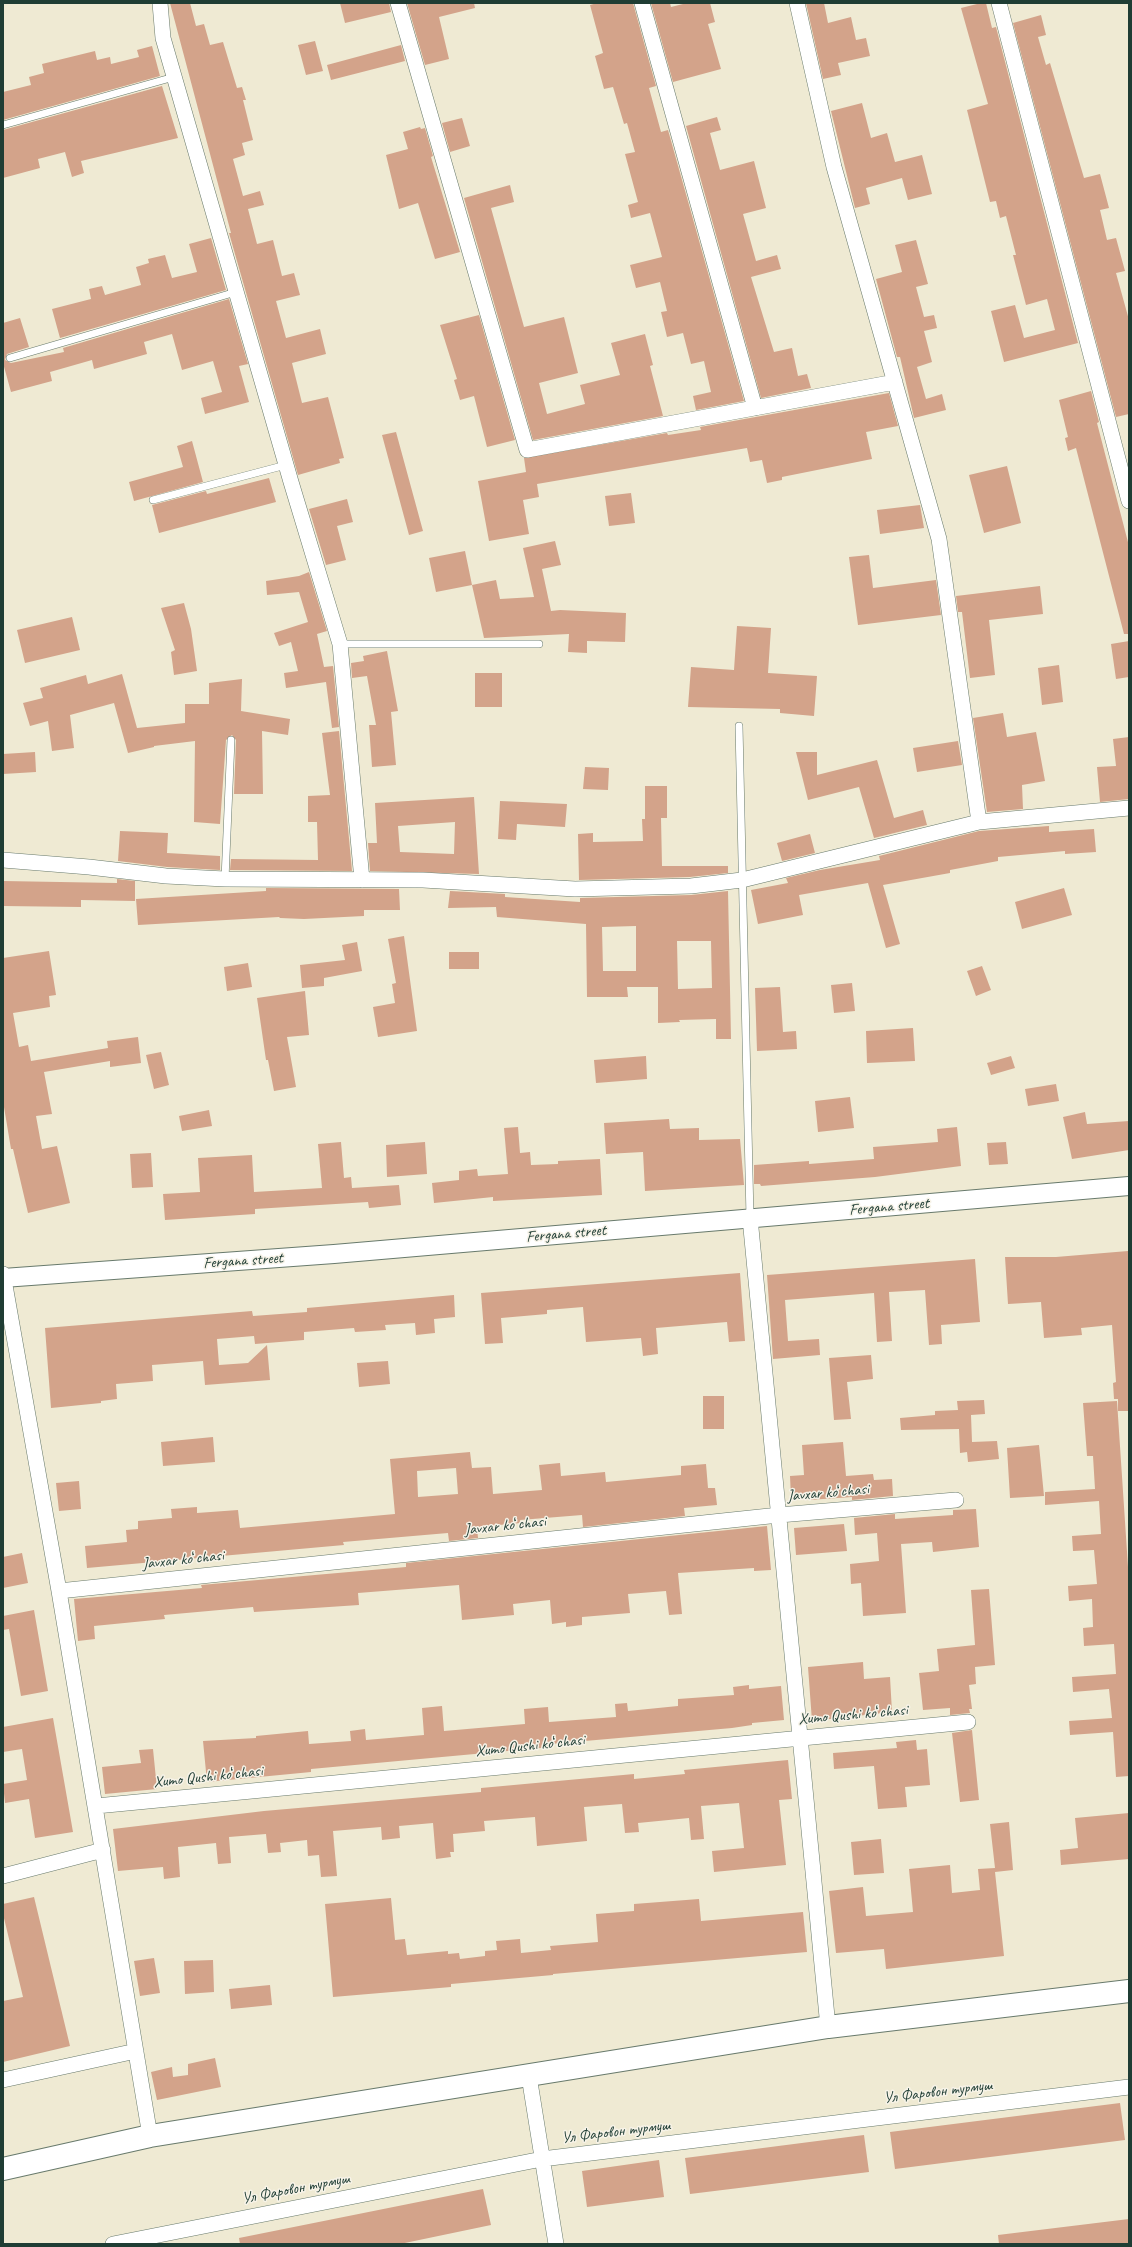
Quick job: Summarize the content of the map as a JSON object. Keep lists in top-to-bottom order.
{
  "streets": {
    "street": [
      "Fergana street",
      "Javxar koʻchasi",
      "Xumo Qushi koʻchasi",
      "Ул Фаровон турмуш"
    ]
  }
}
